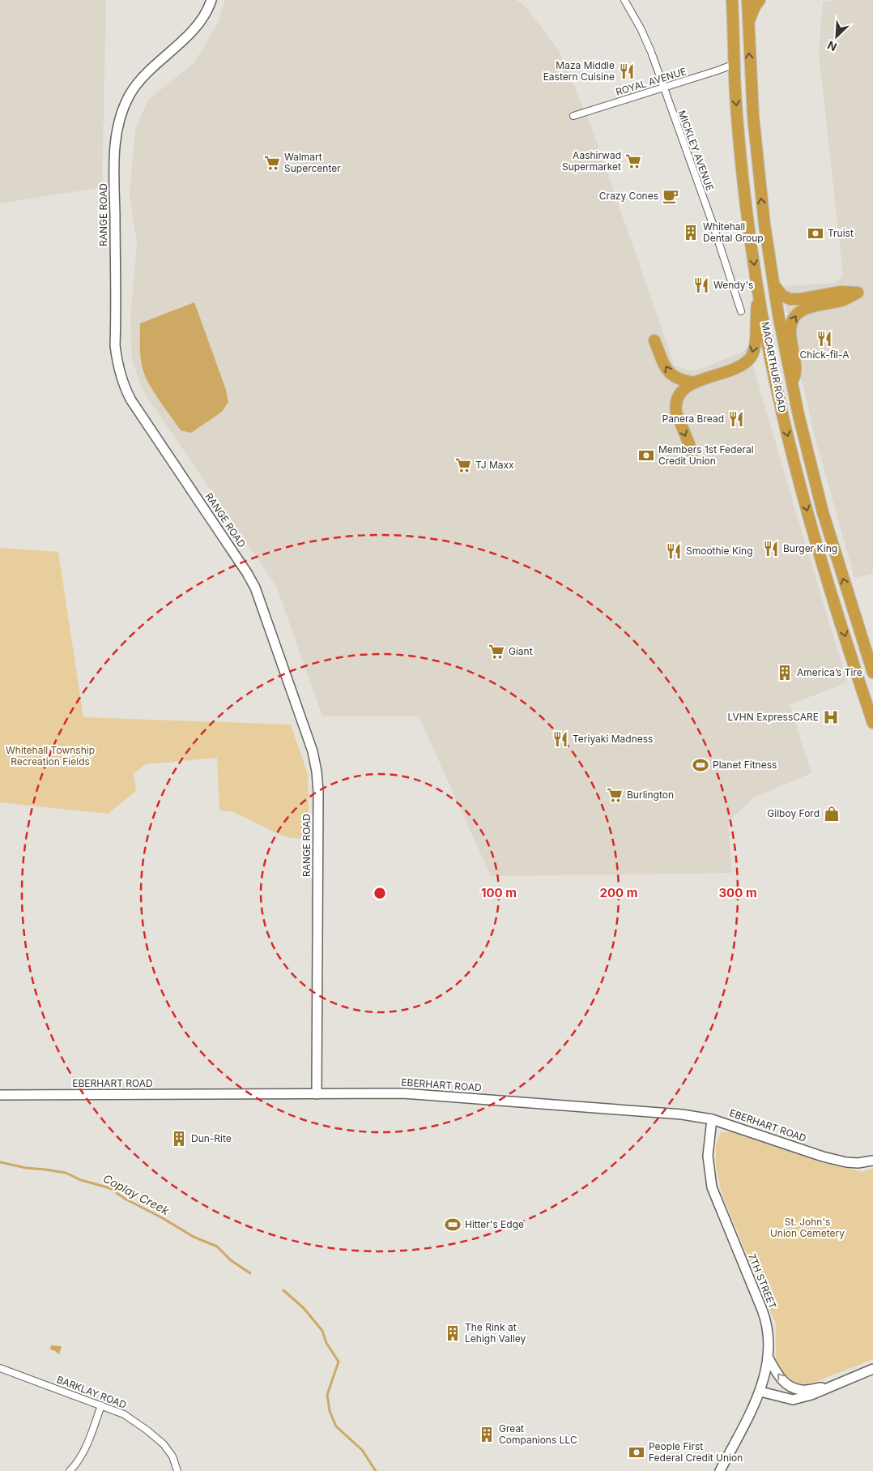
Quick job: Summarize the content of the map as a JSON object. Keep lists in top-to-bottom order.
{
  "streets": {
    "highway": ["MACARTHUR ROAD"],
    "street": [
      "ROYAL AVENUE",
      "MICKLEY AVENUE",
      "RANGE ROAD",
      "EBERHART ROAD",
      "7TH STREET",
      "BARKLAY ROAD"
    ]
  },
  "crossings": [
    ["ROYAL AVENUE", "MICKLEY AVENUE"],
    ["ROYAL AVENUE", "MACARTHUR ROAD"],
    ["RANGE ROAD", "EBERHART ROAD"],
    ["EBERHART ROAD", "7TH STREET"]
  ],
  "water": ["Coplay Creek"],
  "parks": ["Whitehall Township Recreation Fields", "St. John's Union Cemetery"],
  "places": {
    "restaurant": [
      "Maza Middle Eastern Cuisine",
      "Wendy's",
      "Chick-fil-A",
      "Panera Bread",
      "Burger King",
      "Smoothie King",
      "Teriyaki Madness"
    ],
    "supermarket": [
      "Aashirwad Supermarket",
      "Walmart Supercenter",
      "TJ Maxx",
      "Giant",
      "Burlington"
    ],
    "cafe": ["Crazy Cones"],
    "building": [
      "Whitehall Dental Group",
      "America’s Tire",
      "Dun-Rite",
      "The Rink at Lehigh Valley",
      "Great Companions LLC"
    ],
    "bank": ["Truist", "Members 1st Federal Credit Union", "People First Federal Credit Union"],
    "hospital": ["LVHN ExpressCARE"],
    "sports": ["Planet Fitness", "Hitter's Edge"],
    "shop": ["Gilboy Ford"]
  },
  "north": "bottom left",
  "rings": ["100 m", "200 m", "300 m"]
}
